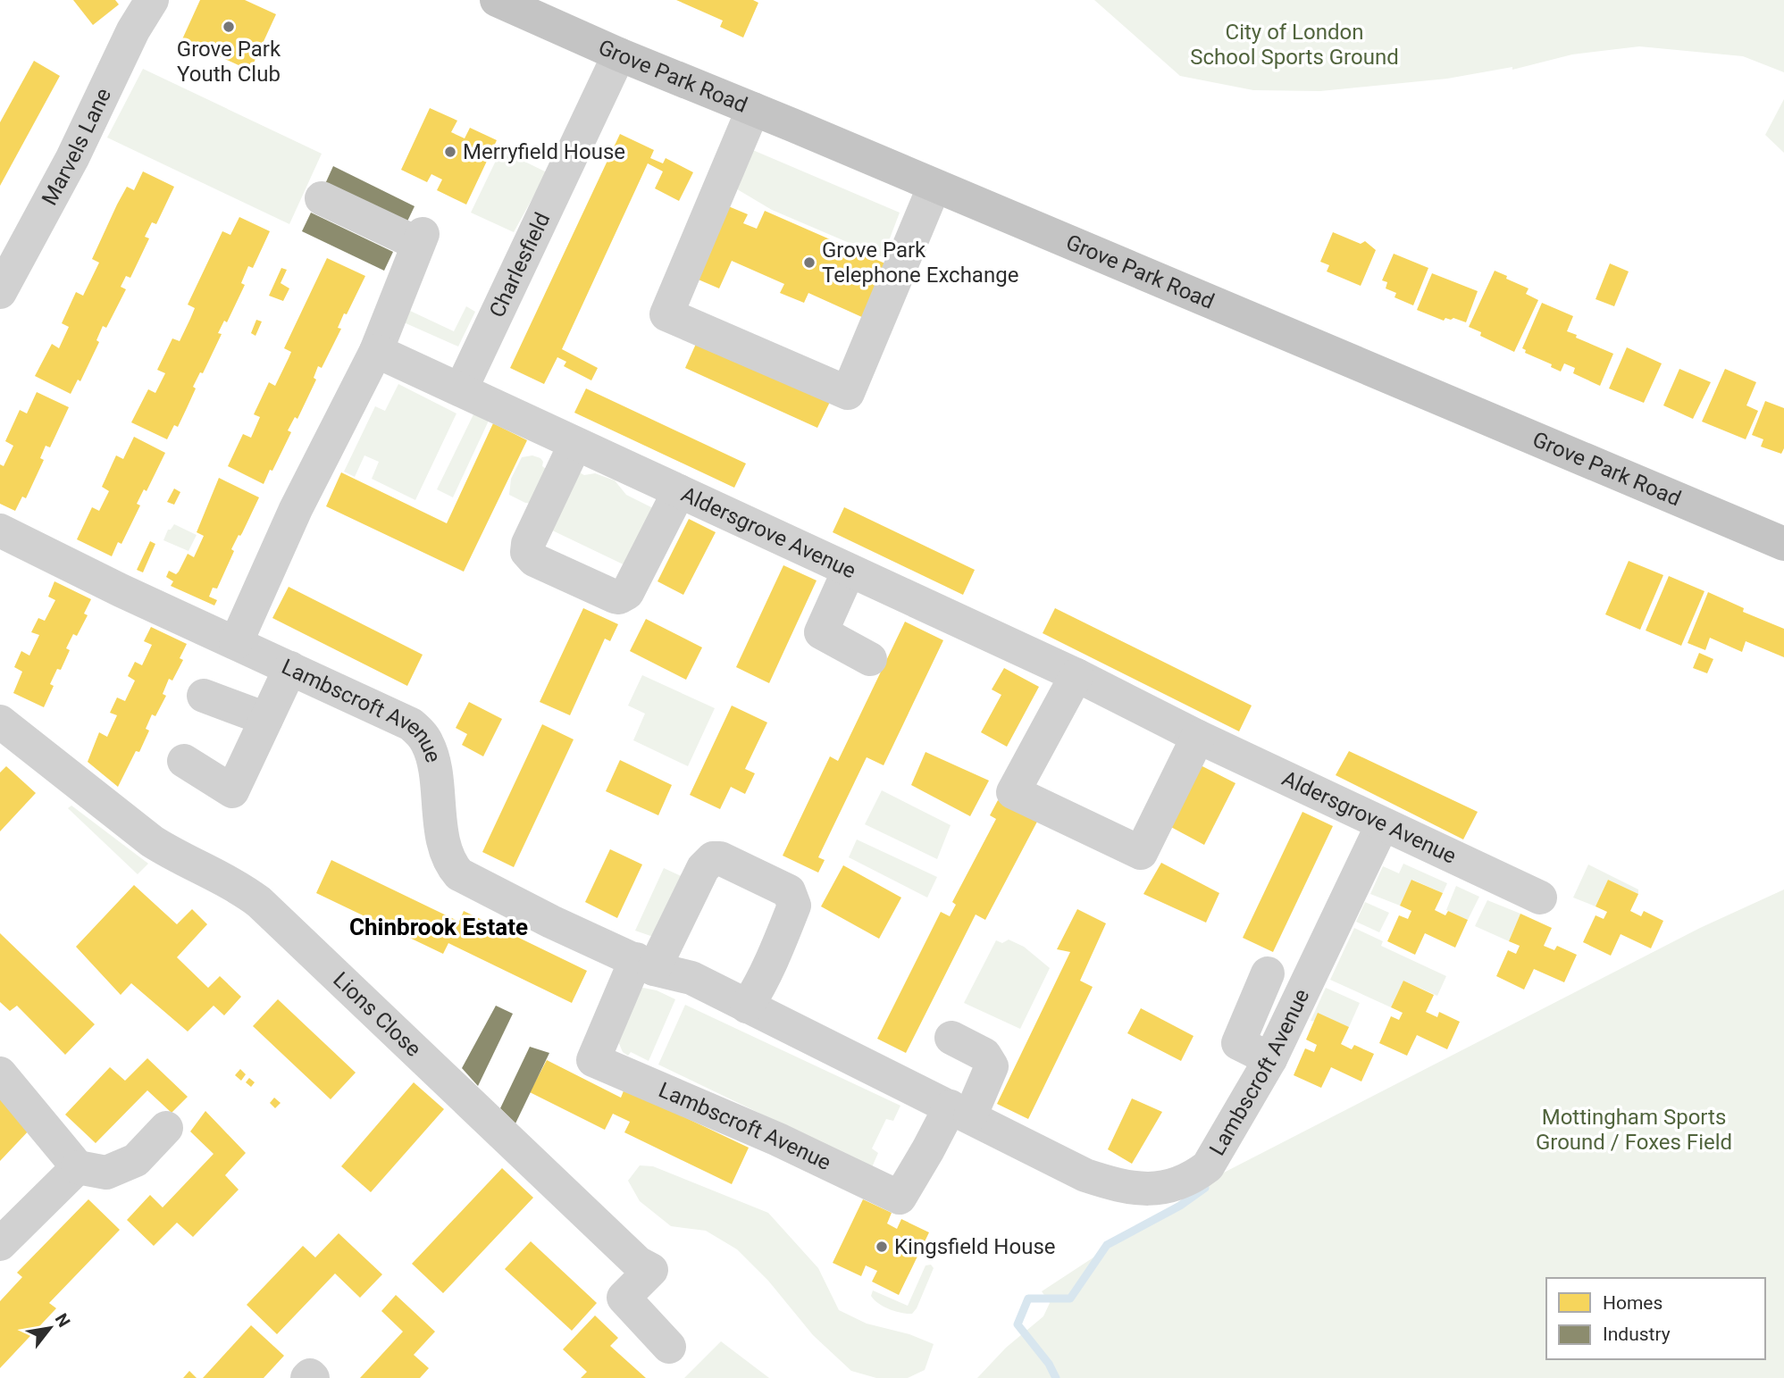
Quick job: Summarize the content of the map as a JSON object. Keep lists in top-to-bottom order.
{
  "streets": {
    "main road": ["Grove Park Road"],
    "street": [
      "Marvels Lane",
      "Charlesfield",
      "Aldersgrove Avenue",
      "Lambscroft Avenue",
      "Lions Close"
    ]
  },
  "crossings": [
    ["Grove Park Road", "Charlesfield"],
    ["Charlesfield", "Aldersgrove Avenue"],
    ["Aldersgrove Avenue", "Lambscroft Avenue"]
  ],
  "districts": ["Chinbrook Estate"],
  "parks": ["City of London School Sports Ground", "Mottingham Sports Ground / Foxes Field"],
  "places": [
    "Grove Park Youth Club",
    "Merryfield House",
    "Grove Park Telephone Exchange",
    "Kingsfield House"
  ],
  "legend": ["Homes", "Industry"],
  "north": "top right"
}
